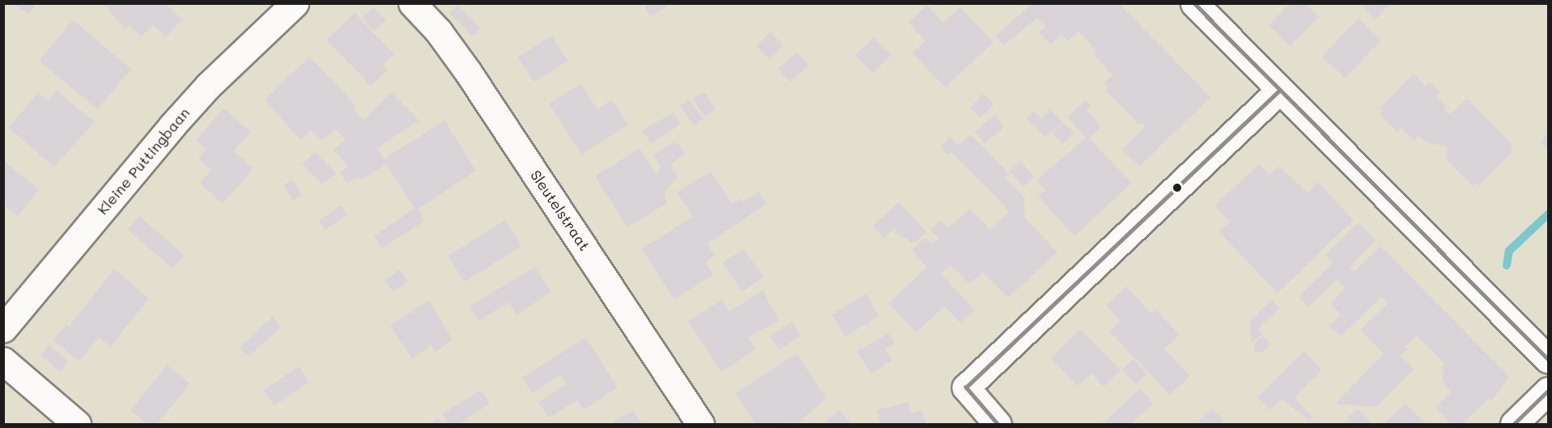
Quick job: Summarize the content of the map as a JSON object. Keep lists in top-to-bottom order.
{
  "streets": {
    "street": ["Kleine Puttingbaan", "Sleutelstraat"]
  }
}
